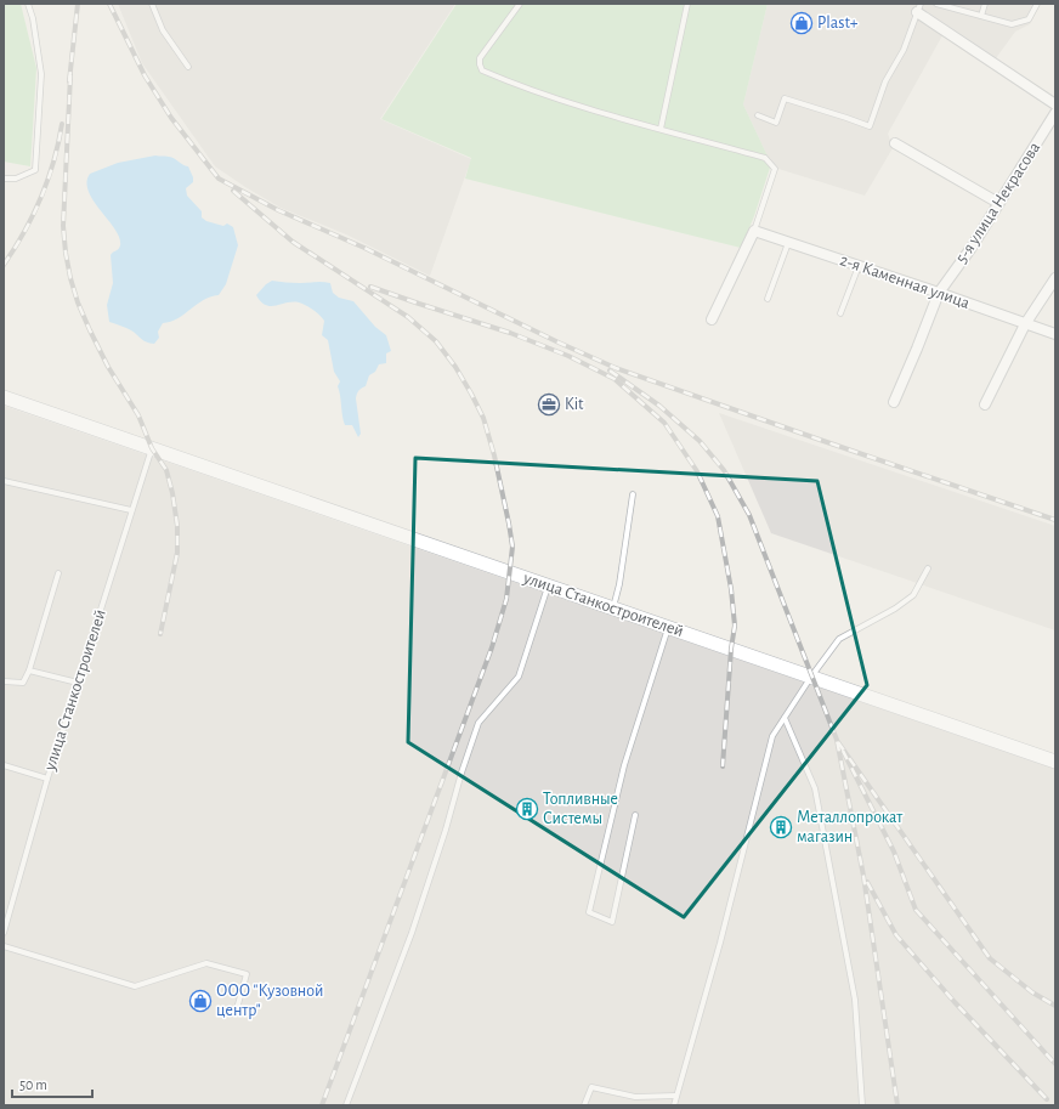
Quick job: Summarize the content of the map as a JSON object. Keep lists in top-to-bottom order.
{
  "streets": {
    "main road": ["улица Станкостроителей"],
    "street": ["5-я улица Некрасова", "2-я Каменная улица"]
  },
  "crossings": [
    ["5-я улица Некрасова", "2-я Каменная улица"]
  ],
  "places": {
    "shop": ["Plast+", "ООО \"Кузовной центр\""],
    "office": ["Kit"],
    "building": ["Топливные Системы", "Металлопрокат магазин"]
  },
  "scale_bar": "50 m"
}
